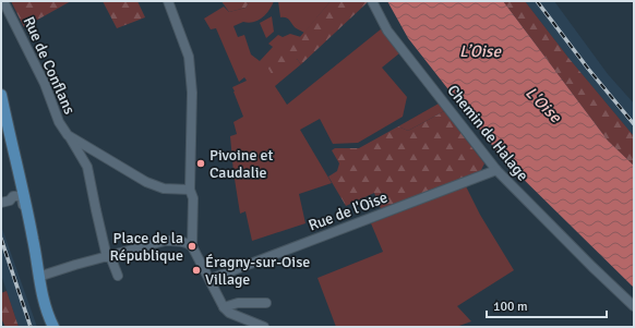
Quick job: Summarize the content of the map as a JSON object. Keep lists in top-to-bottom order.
{
  "streets": {
    "street": ["Rue de Conflans", "Chemin de Halage", "Rue de l'Oise"]
  },
  "crossings": [
    ["Chemin de Halage", "Rue de l'Oise"]
  ],
  "water": ["L’Oise", "L'Oise"],
  "places": ["Pivoine et Caudalie", "Place de la République", "Éragny-sur-Oise Village"],
  "scale_bar": "100 m"
}
